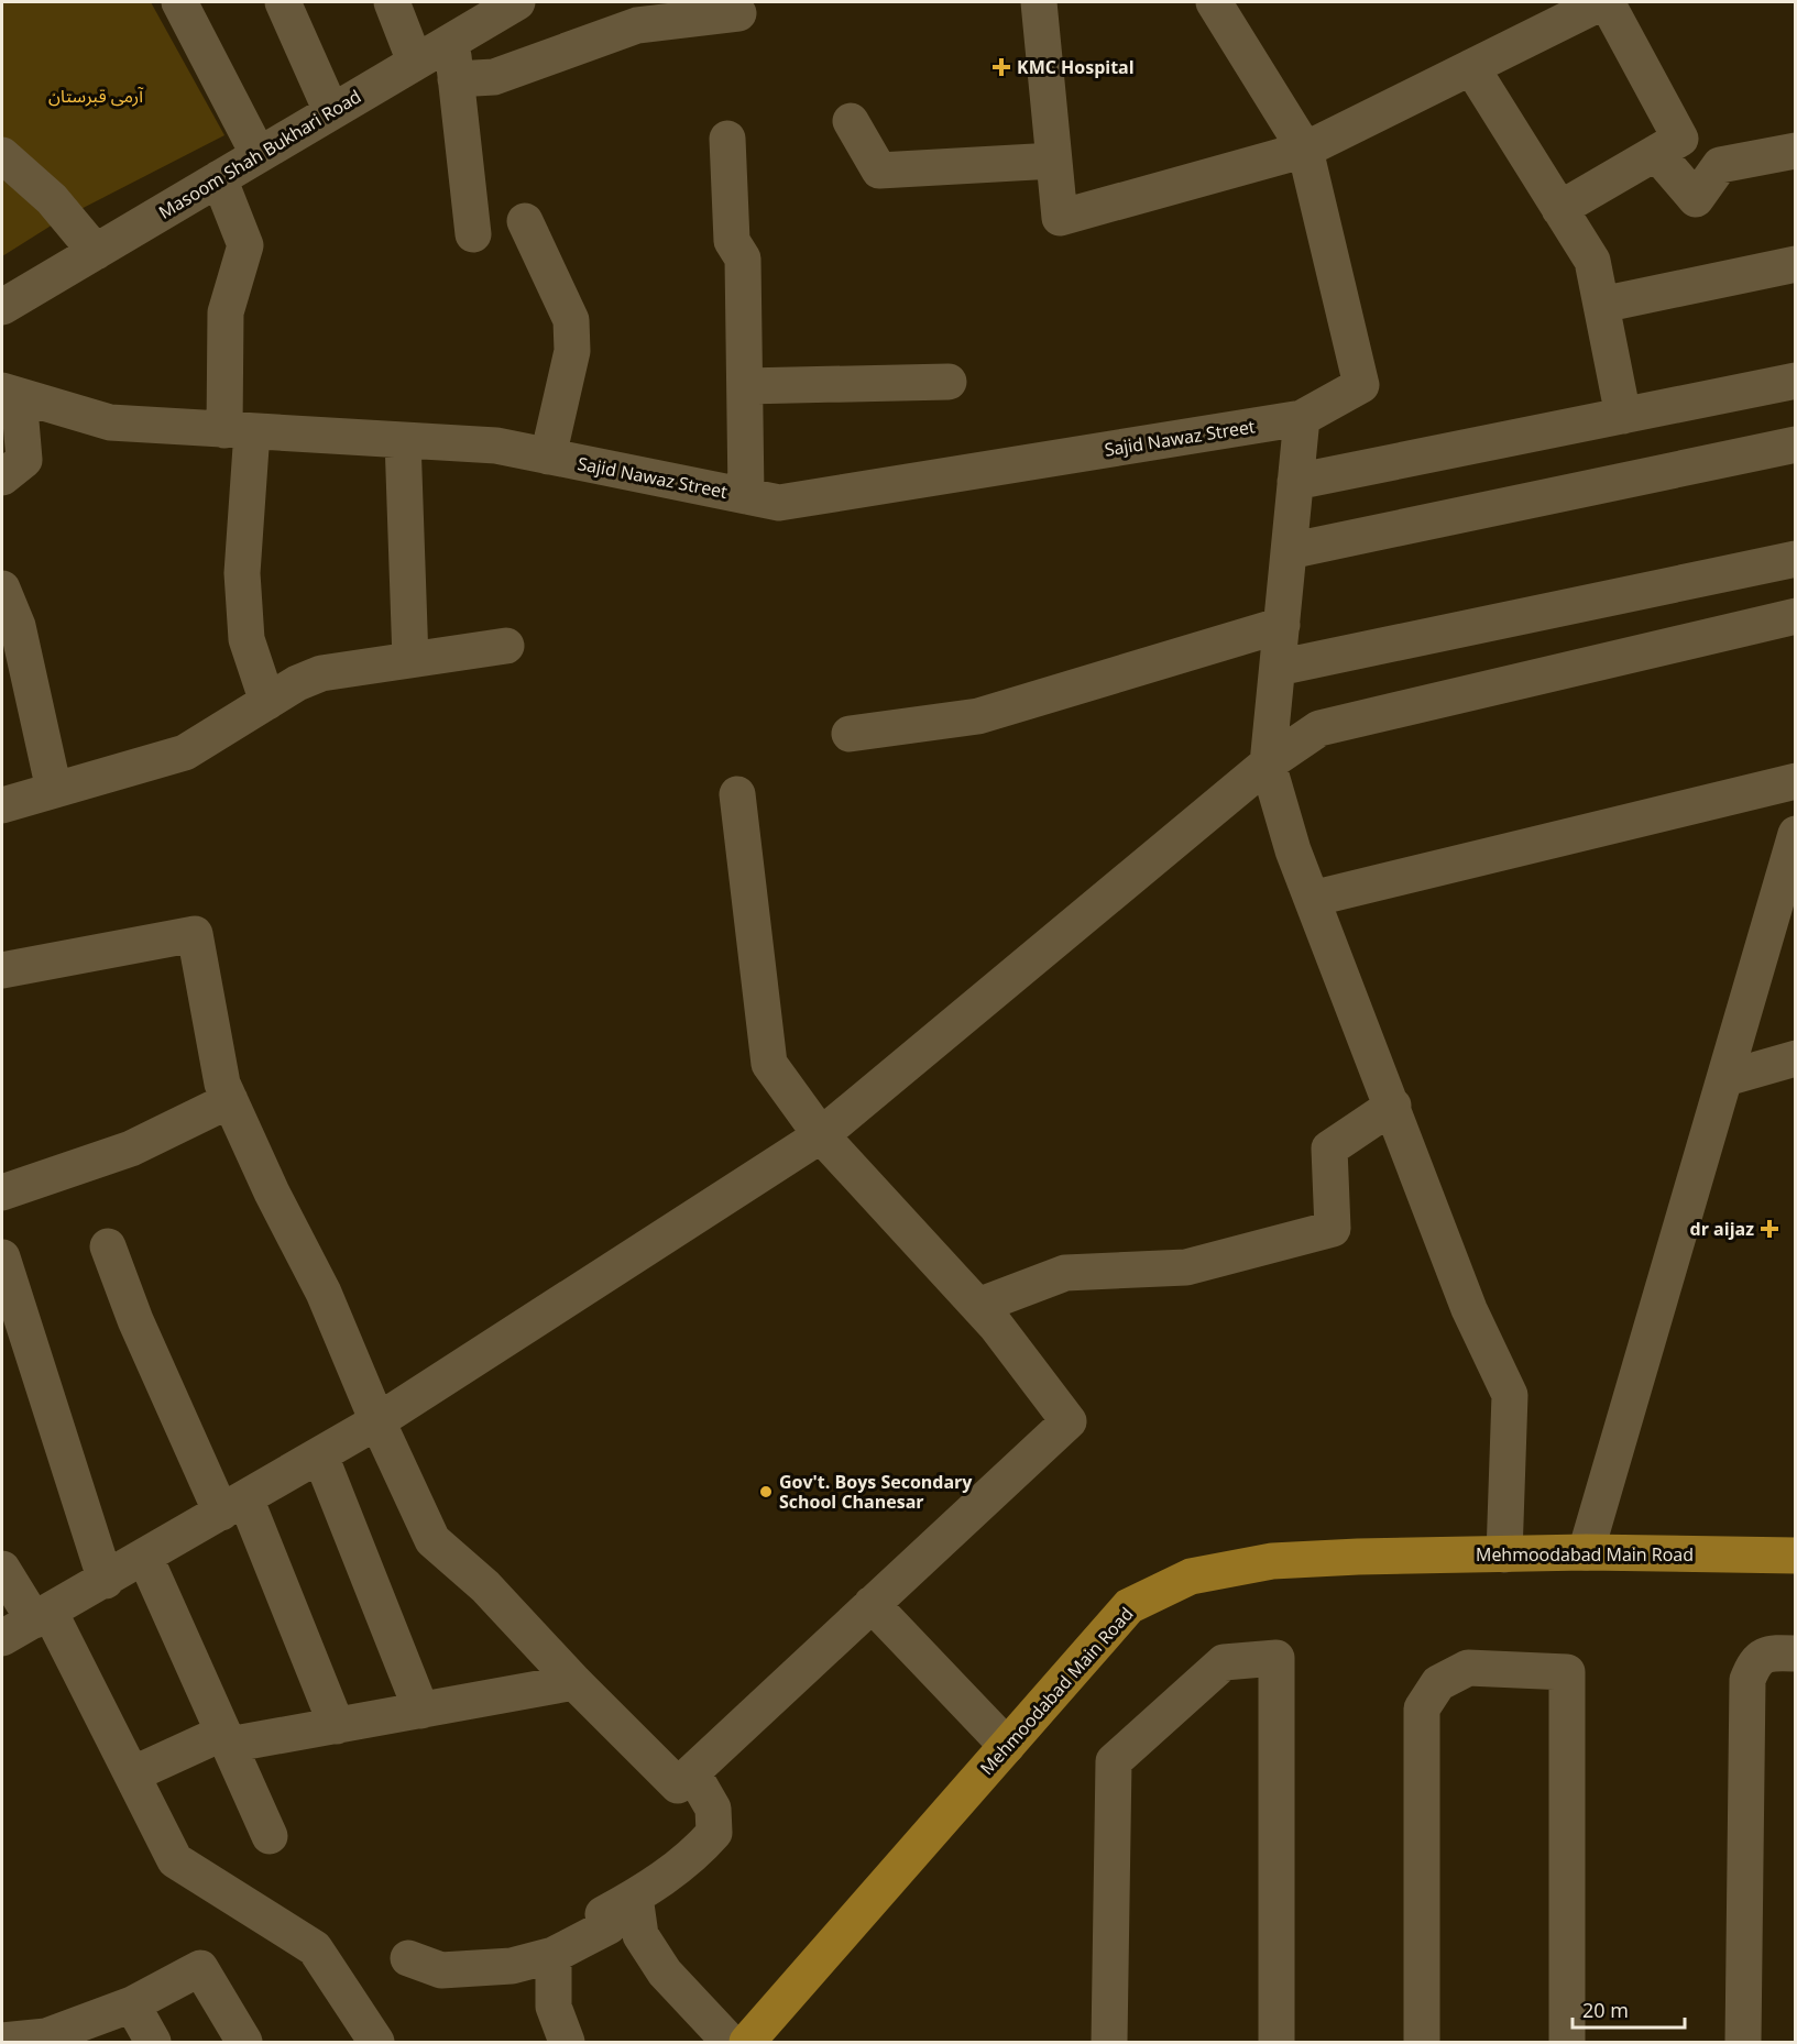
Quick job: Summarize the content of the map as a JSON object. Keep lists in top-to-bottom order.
{
  "streets": {
    "main road": ["Mehmoodabad Main Road"],
    "street": ["Masoom Shah Bukhari Road", "Sajid Nawaz Street"]
  },
  "parks": ["آرمی قبرستان"],
  "places": {
    "health": ["KMC Hospital", "dr aijaz"],
    "other": ["Gov't. Boys Secondary School Chanesar"]
  },
  "scale_bar": "20 m"
}
